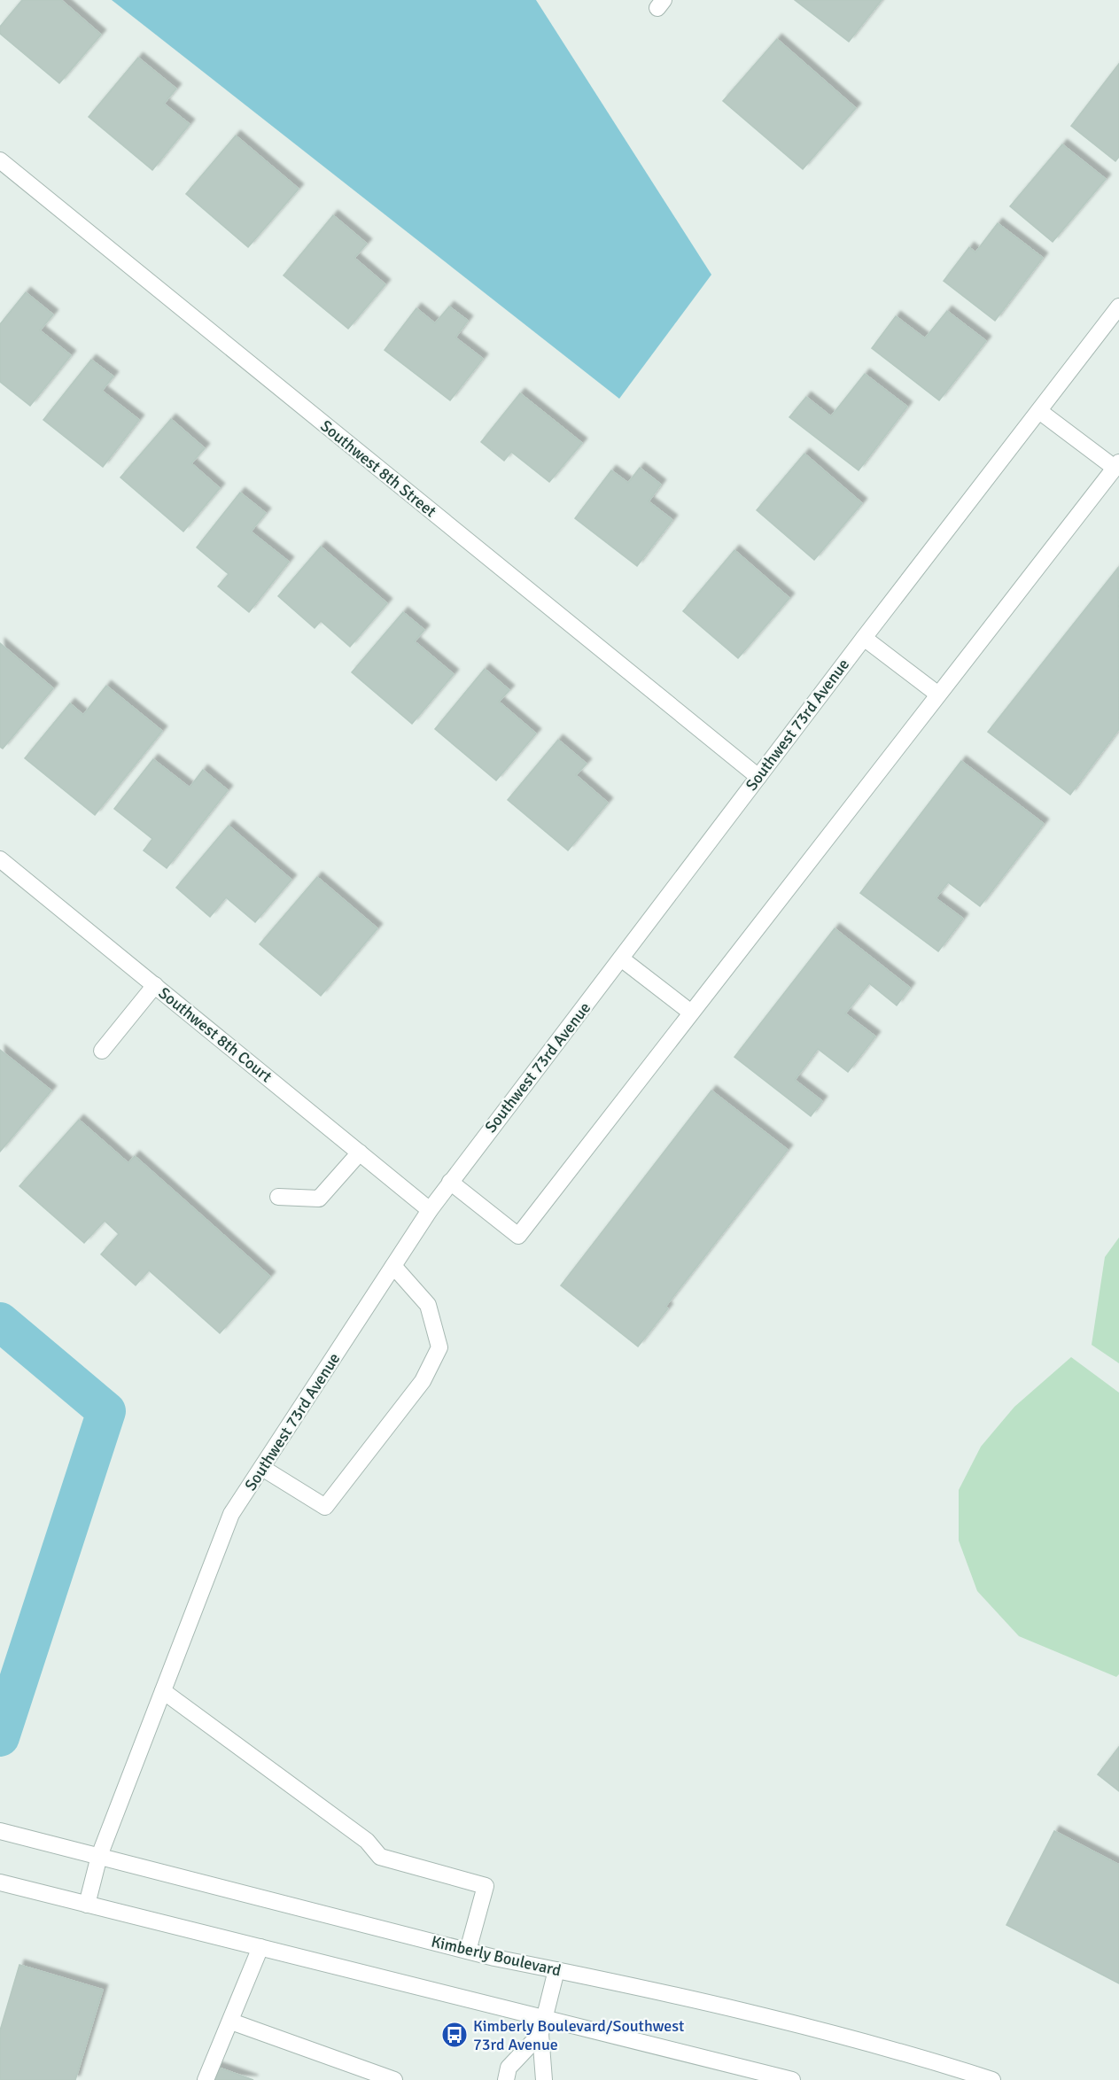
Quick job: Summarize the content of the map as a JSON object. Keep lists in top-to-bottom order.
{
  "streets": {
    "street": [
      "Southwest 8th Street",
      "Southwest 73rd Avenue",
      "Southwest 8th Court",
      "Kimberly Boulevard"
    ]
  },
  "crossings": [
    ["Southwest 8th Street", "Southwest 73rd Avenue"],
    ["Southwest 73rd Avenue", "Southwest 8th Court"],
    ["Southwest 73rd Avenue", "Kimberly Boulevard"]
  ],
  "places": {
    "bus stop": ["Kimberly Boulevard/Southwest 73rd Avenue"]
  }
}
